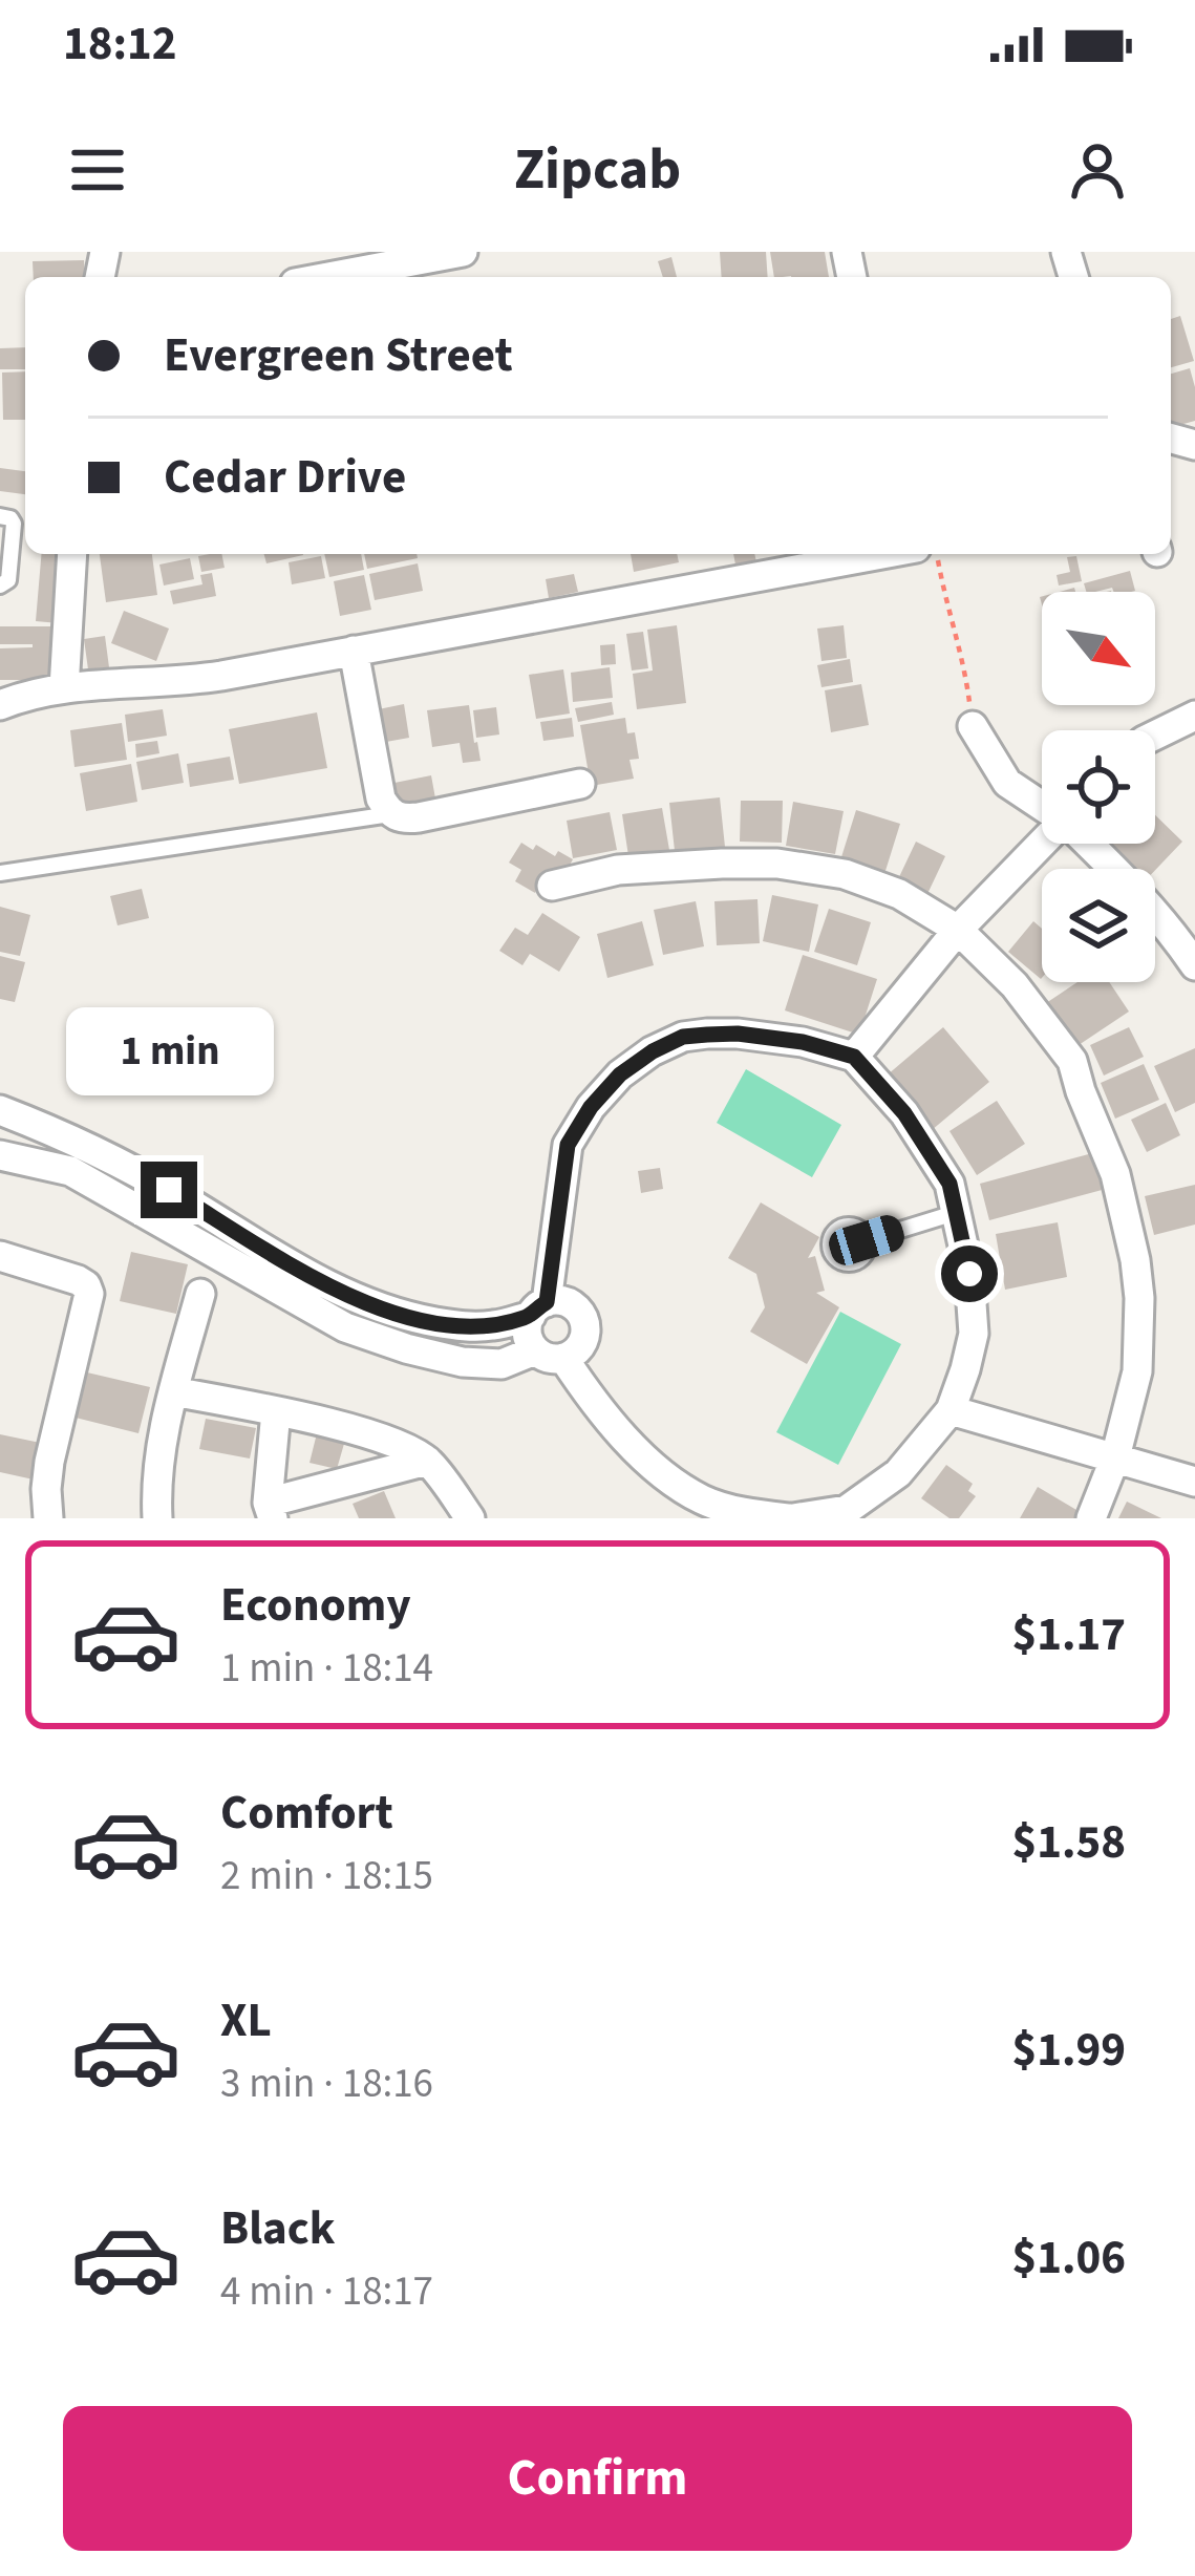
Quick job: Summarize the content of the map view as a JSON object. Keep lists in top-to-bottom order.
{
  "north": "bottom right",
  "page": {
    "status": "18:12",
    "header": "Zipcab",
    "banner": ["Evergreen Street", "Cedar Drive"],
    "bubble": "1 min",
    "list": [
      {
        "name": "Economy",
        "note": "1 min · 18:14",
        "value": "$1.17"
      },
      {
        "name": "Comfort",
        "note": "2 min · 18:15",
        "value": "$1.58"
      },
      {
        "name": "XL",
        "note": "3 min · 18:16",
        "value": "$1.99"
      },
      {
        "name": "Black",
        "note": "4 min · 18:17",
        "value": "$1.06"
      }
    ],
    "buttons": "Confirm"
  }
}
